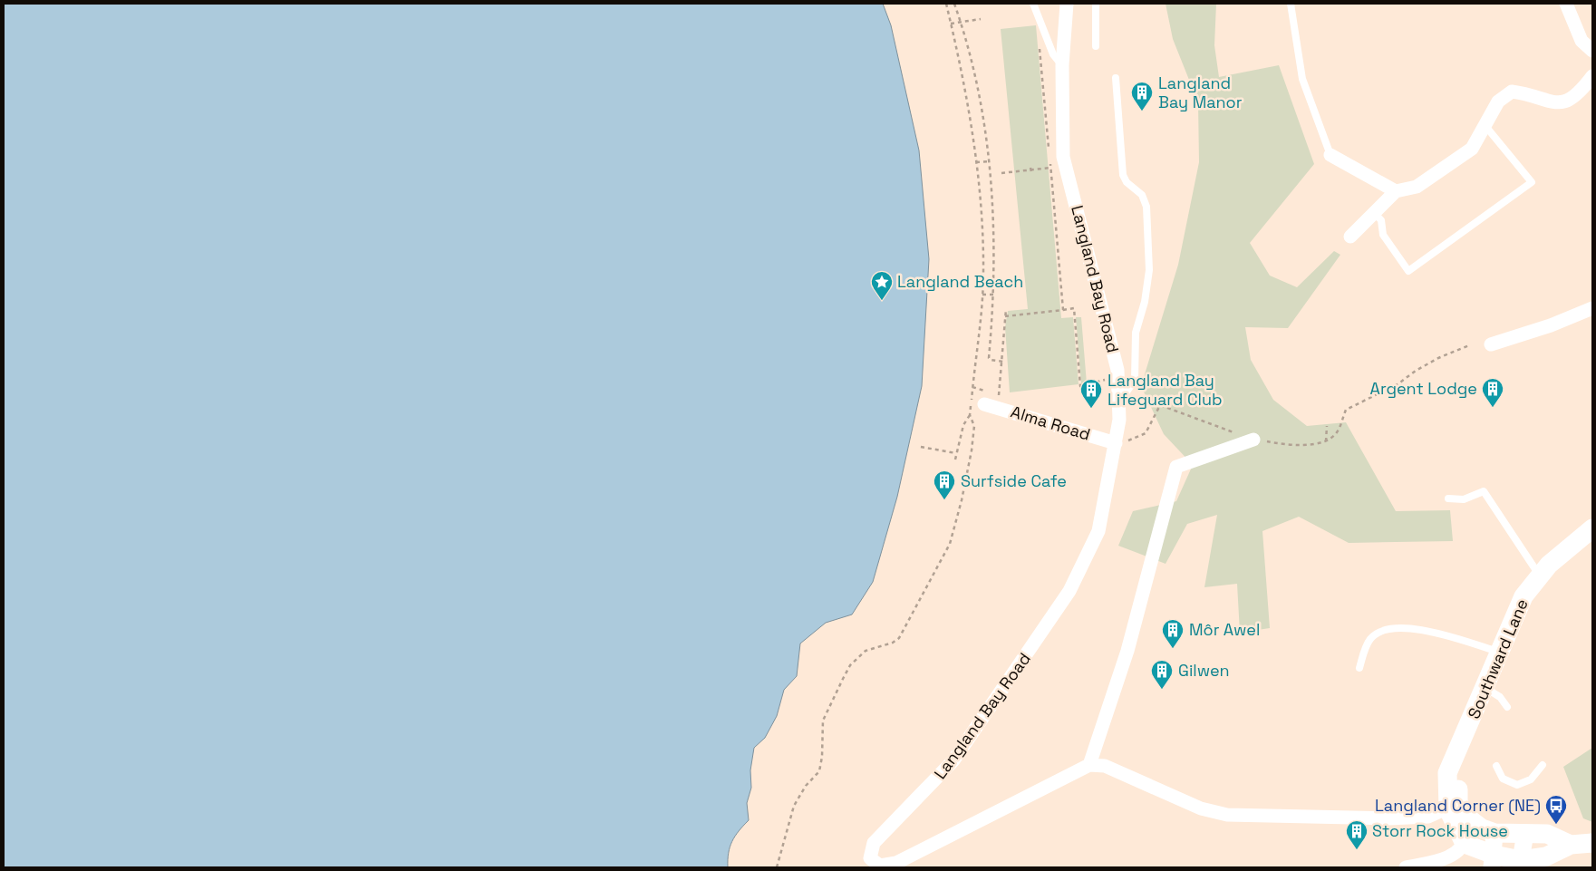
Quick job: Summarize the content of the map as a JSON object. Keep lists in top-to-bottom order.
{
  "streets": {
    "main road": ["Southward Lane"],
    "street": ["Langland Bay Road", "Alma Road"]
  },
  "crossings": [
    ["Langland Bay Road", "Alma Road"]
  ],
  "places": {
    "building": [
      "Langland Bay Manor",
      "Argent Lodge",
      "Langland Bay Lifeguard Club",
      "Surfside Cafe",
      "Môr Awel",
      "Gilwen",
      "Storr Rock House"
    ],
    "place": ["Langland Beach"],
    "bus stop": ["Langland Corner (NE)"]
  }
}
